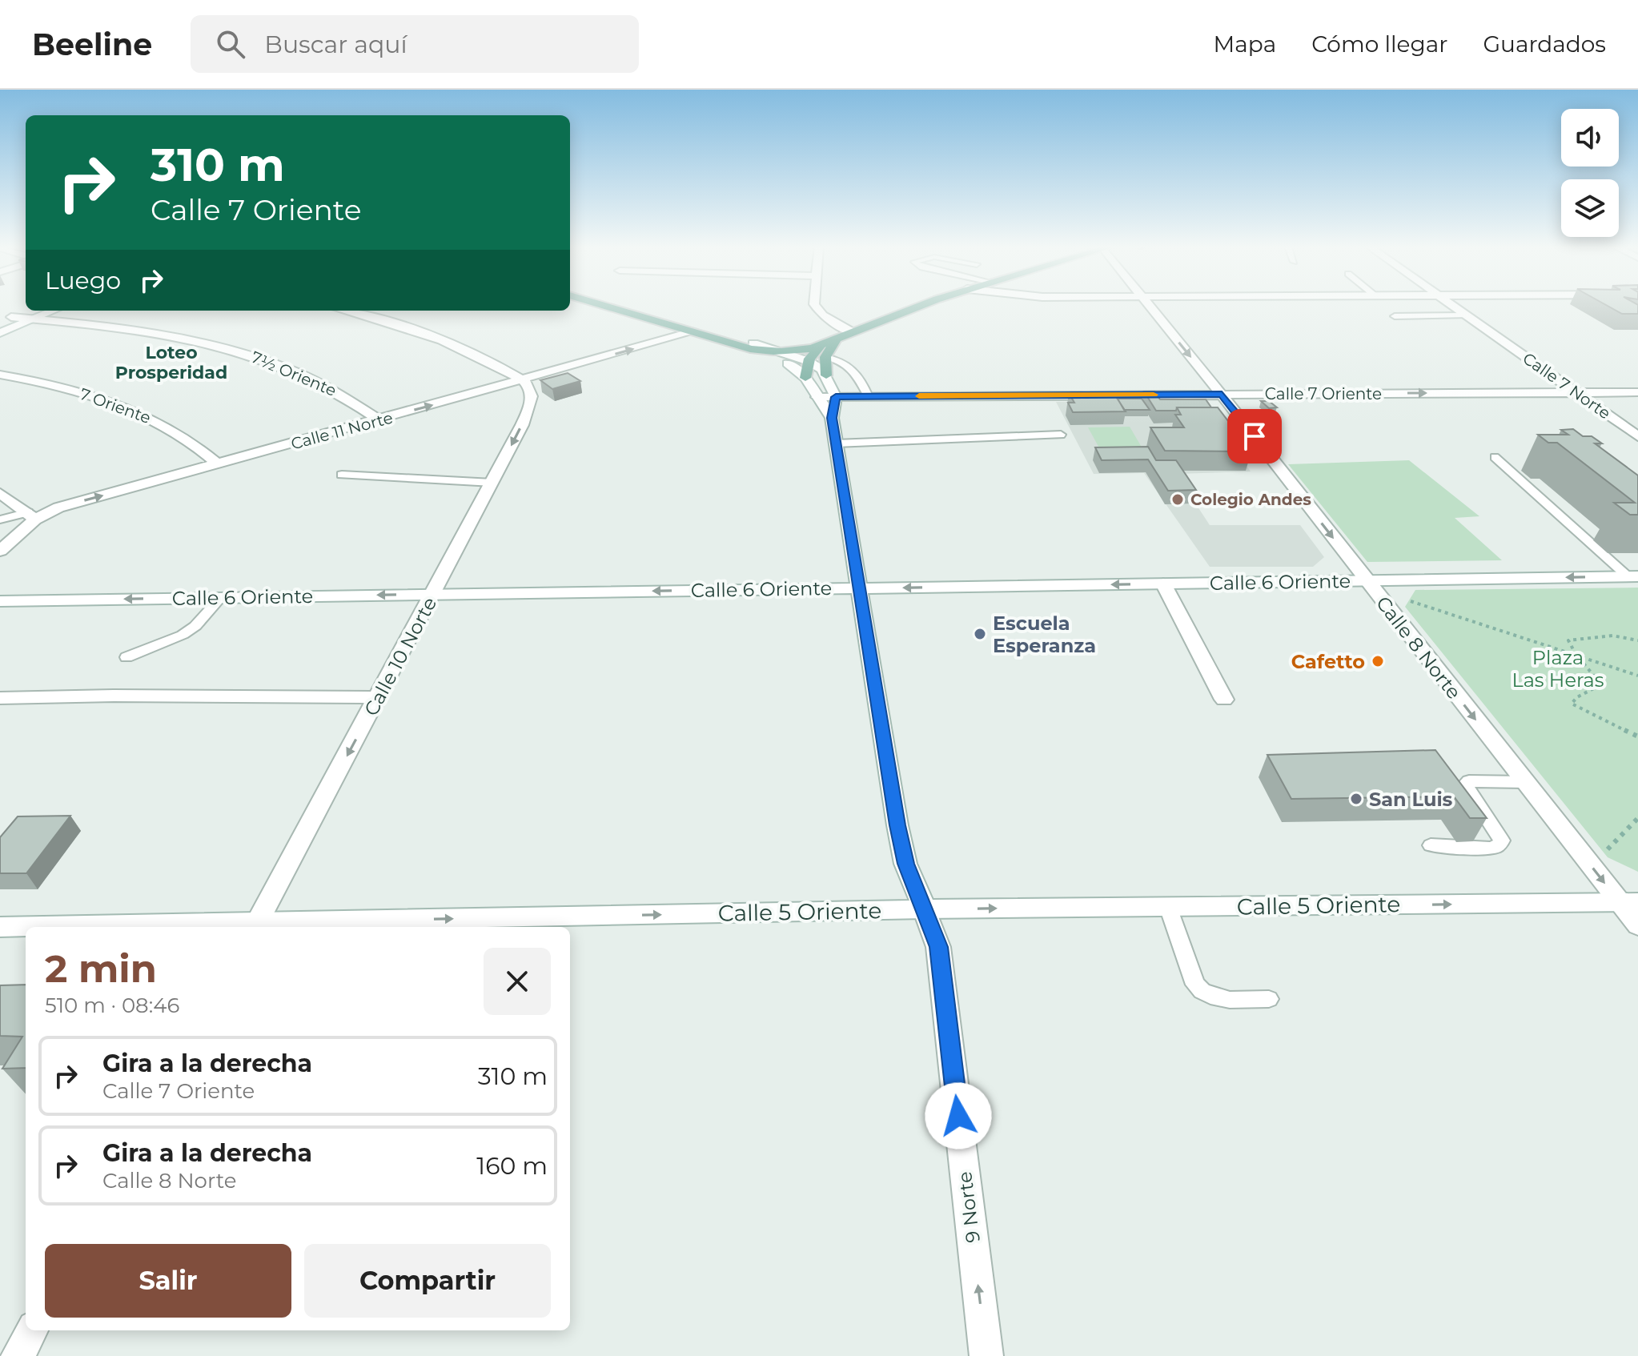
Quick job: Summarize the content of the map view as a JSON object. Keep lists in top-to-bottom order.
{
  "streets": {
    "street": [
      "7½ Oriente",
      "Calle 7 Norte",
      "Calle 7 Oriente",
      "7 Oriente",
      "Calle 11 Norte",
      "Calle 6 Oriente",
      "Calle 8 Norte",
      "Calle 10 Norte",
      "Calle 5 Oriente",
      "9 Norte"
    ]
  },
  "crossings": [
    ["7½ Oriente", "Calle 11 Norte"],
    ["Calle 7 Norte", "Calle 7 Oriente"],
    ["Calle 7 Oriente", "Calle 8 Norte"],
    ["Calle 7 Oriente", "9 Norte"],
    ["7 Oriente", "Calle 11 Norte"],
    ["Calle 11 Norte", "Calle 10 Norte"],
    ["Calle 6 Oriente", "Calle 8 Norte"],
    ["Calle 6 Oriente", "Calle 10 Norte"],
    ["Calle 6 Oriente", "9 Norte"],
    ["Calle 8 Norte", "Calle 5 Oriente"],
    ["Calle 10 Norte", "Calle 5 Oriente"],
    ["Calle 5 Oriente", "9 Norte"]
  ],
  "one_way": [
    "Calle 7 Oriente",
    "Calle 11 Norte",
    "Calle 6 Oriente",
    "Calle 8 Norte",
    "Calle 10 Norte",
    "Calle 5 Oriente",
    "9 Norte"
  ],
  "districts": ["Loteo Prosperidad"],
  "parks": ["Plaza Las Heras"],
  "places": [
    "Colegio Andes",
    "Escuela Esperanza",
    "Cafetto",
    "San Luis"
  ],
  "page": {
    "header": "Beeline",
    "search": "Buscar aquí",
    "nav": ["Mapa", "Cómo llegar", "Guardados"],
    "turn": ["310 m", "Calle 7 Oriente"],
    "then": "Luego",
    "heading": ["2 min", "510 m · 08:46"],
    "list": [
      {
        "name": "Gira a la derecha",
        "note": "Calle 7 Oriente",
        "value": "310 m"
      },
      {
        "name": "Gira a la derecha",
        "note": "Calle 8 Norte",
        "value": "160 m"
      }
    ],
    "buttons": ["Salir", "Compartir"]
  }
}
